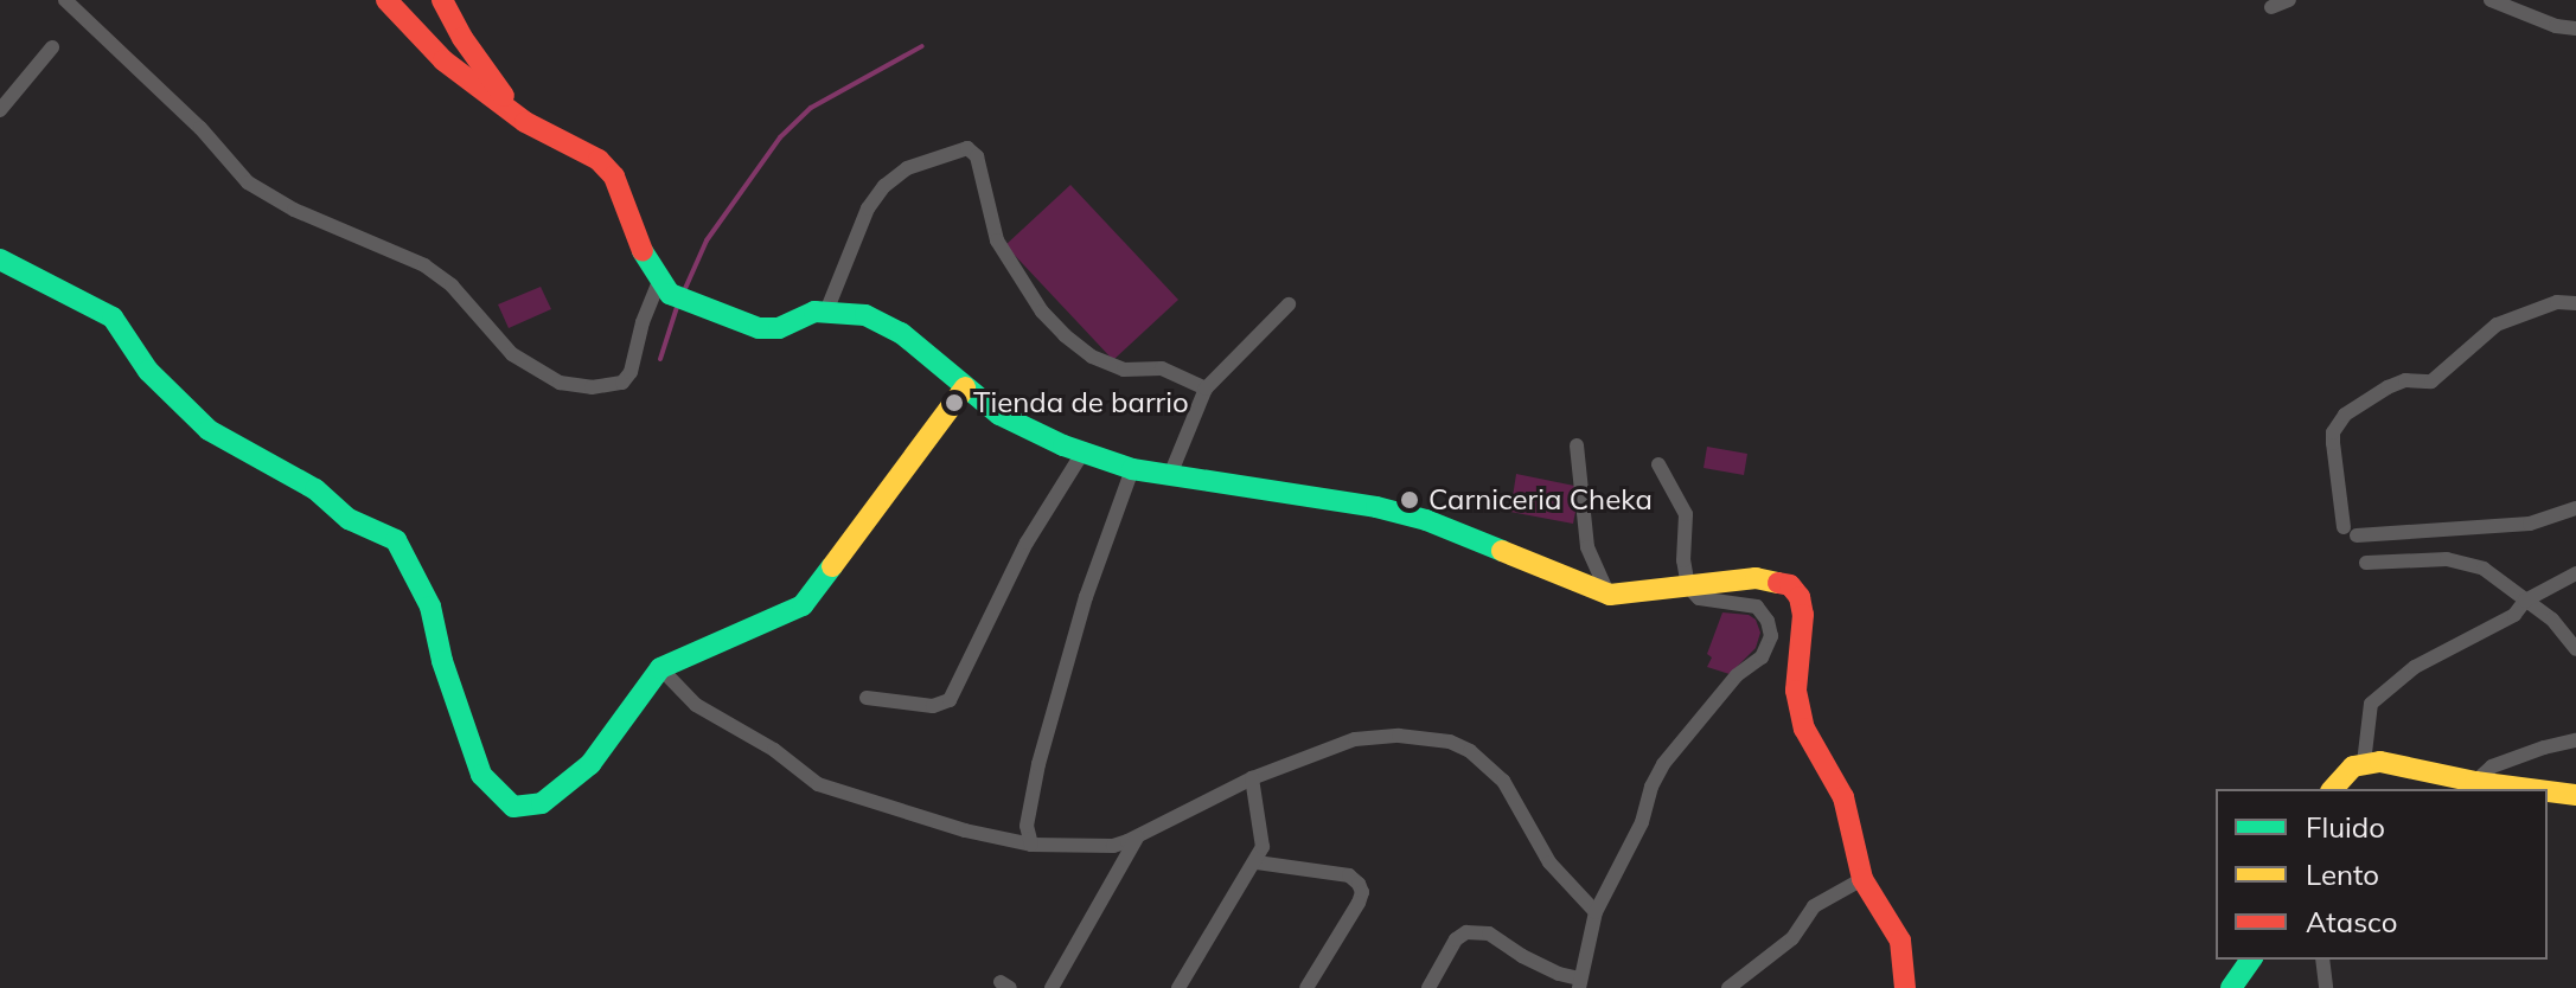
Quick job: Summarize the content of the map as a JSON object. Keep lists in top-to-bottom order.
{
  "places": ["Tienda de barrio", "Carniceria Cheka"],
  "legend": ["Fluido", "Lento", "Atasco"]
}
